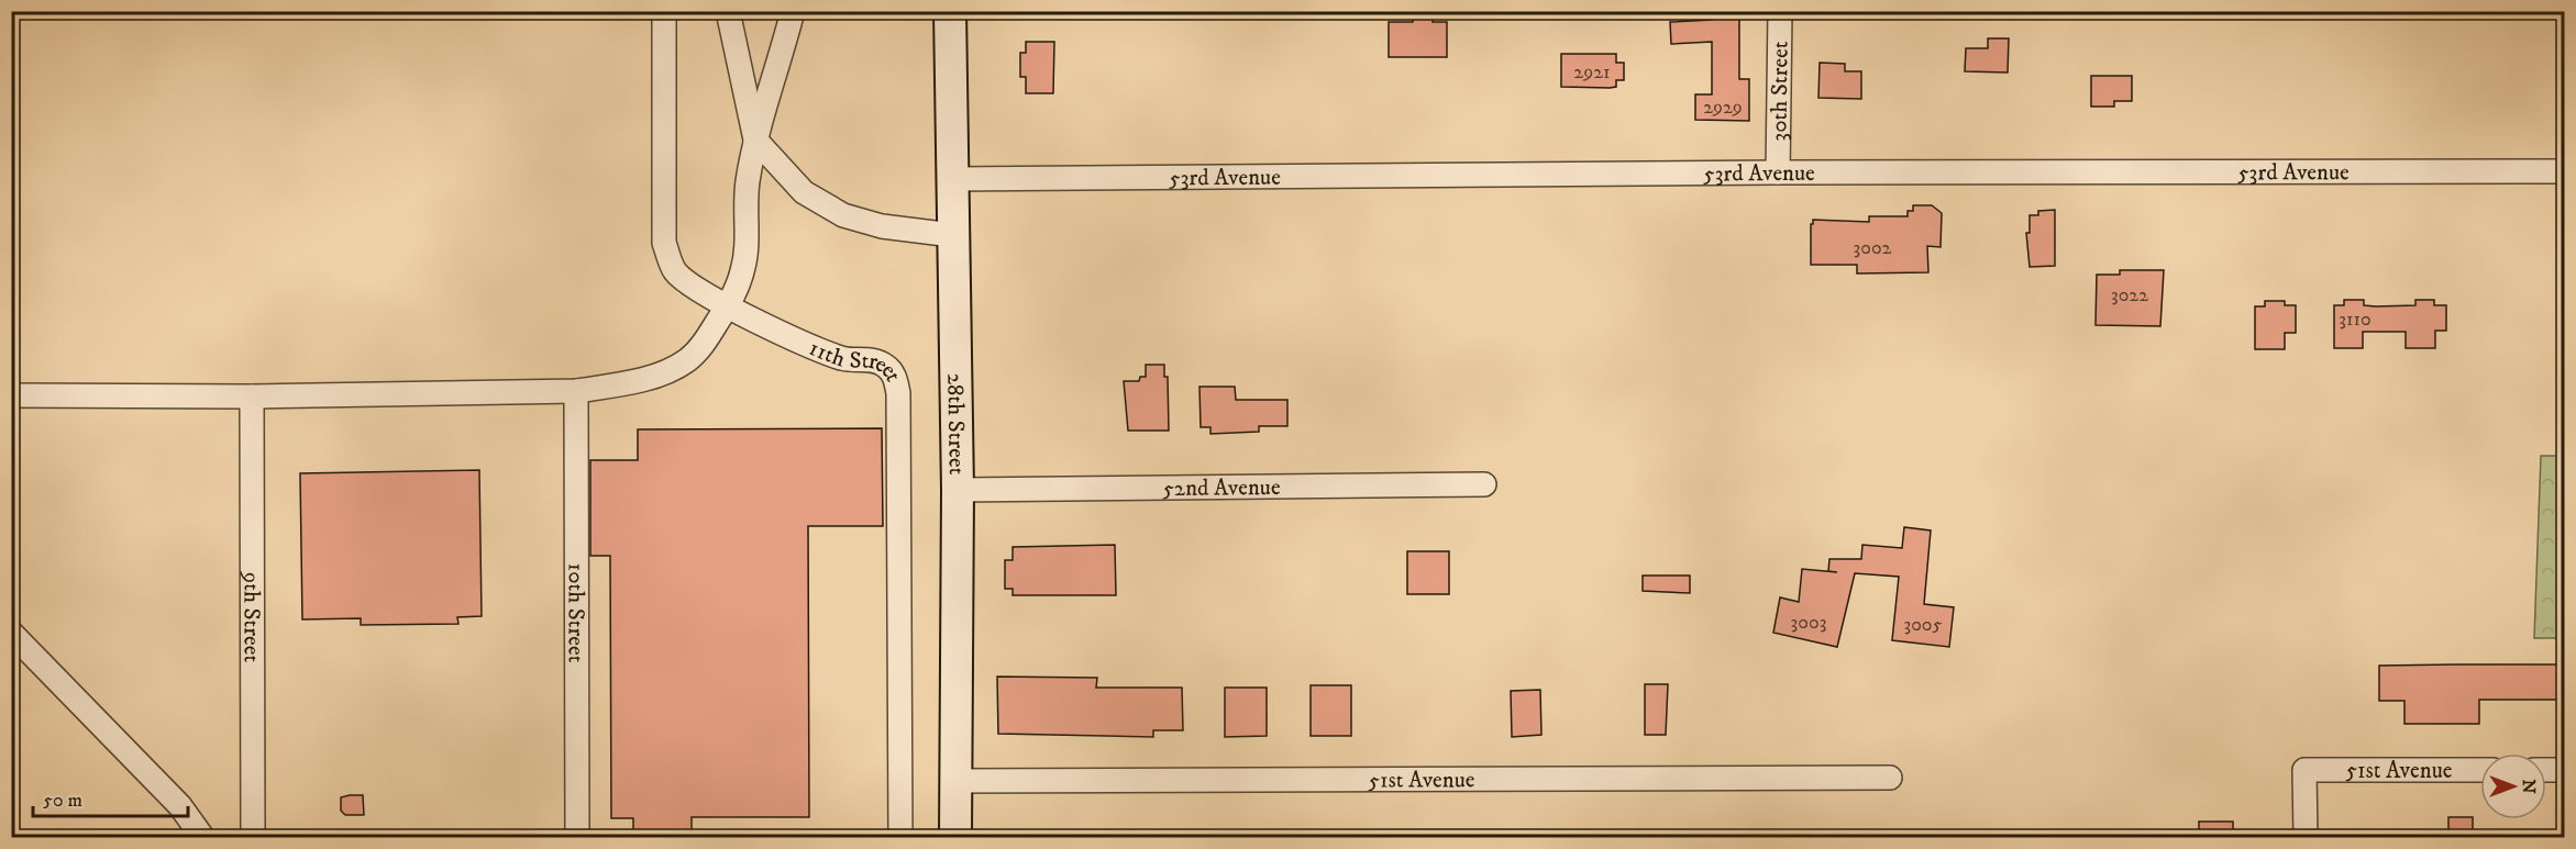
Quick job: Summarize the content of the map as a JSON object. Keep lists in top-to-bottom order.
{
  "streets": {
    "main road": ["28th Street"],
    "street": [
      "30th Street",
      "53rd Avenue",
      "11th Street",
      "52nd Avenue",
      "10th Street",
      "9th Street",
      "51st Avenue"
    ]
  },
  "crossings": [
    ["30th Street", "53rd Avenue"],
    ["53rd Avenue", "28th Street"],
    ["28th Street", "52nd Avenue"],
    ["28th Street", "51st Avenue"]
  ],
  "house_numbers": [
    "2921",
    "2929",
    "3002",
    "3022",
    "3110",
    "3003",
    "3005"
  ],
  "scale_bar": "50 m",
  "north": "right"
}
